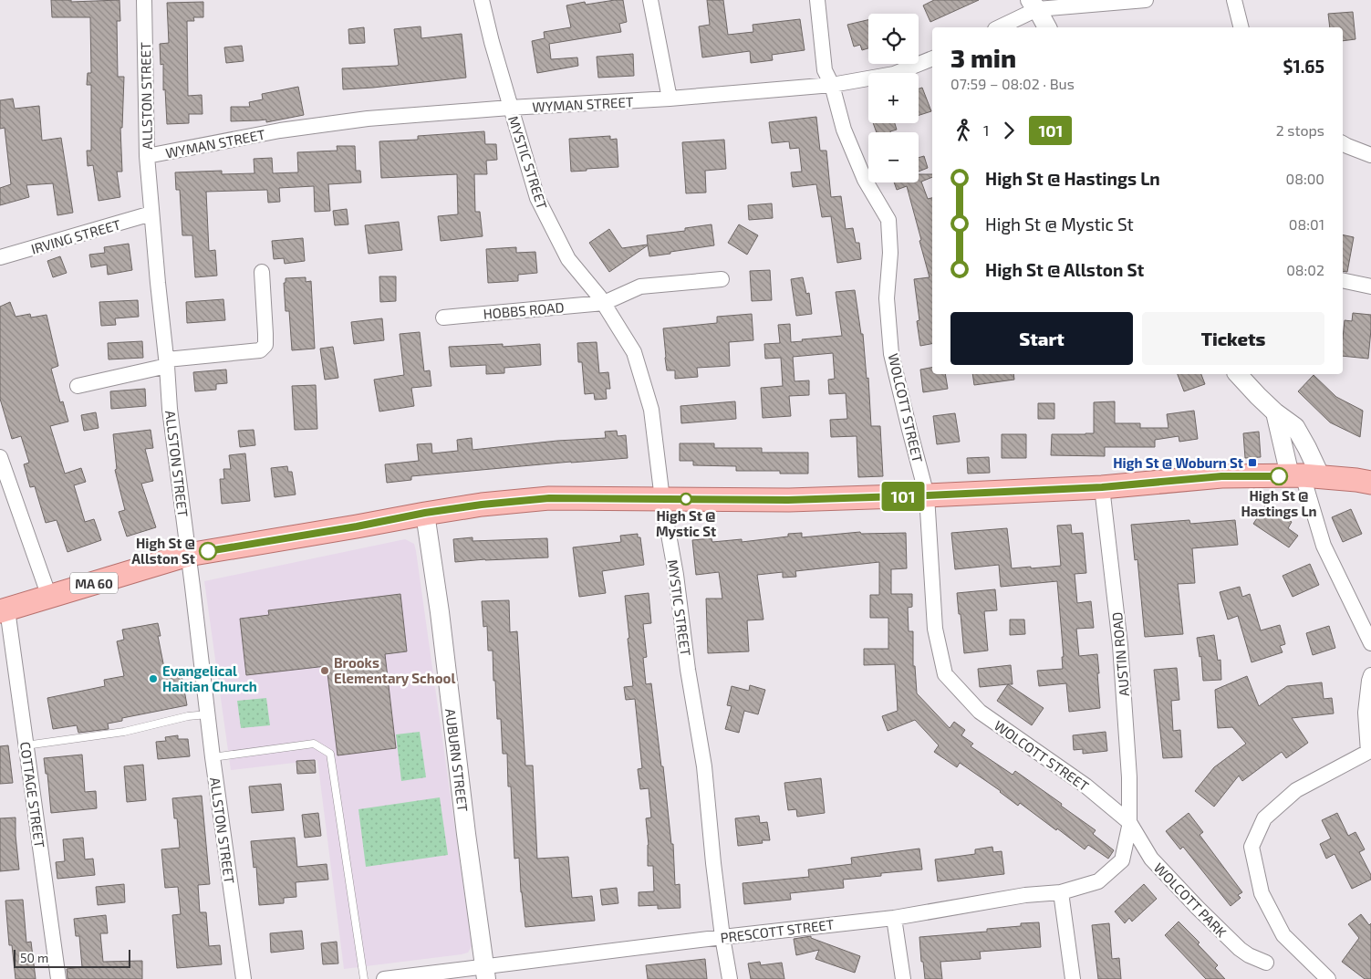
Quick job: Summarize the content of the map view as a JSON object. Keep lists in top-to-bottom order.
{
  "streets": {
    "main road": ["MA 60"],
    "street": [
      "ALLSTON STREET",
      "WYMAN STREET",
      "MYSTIC STREET",
      "IRVING STREET",
      "HOBBS ROAD",
      "WOLCOTT STREET",
      "AUSTIN ROAD",
      "AUBURN STREET",
      "COTTAGE STREET",
      "WOLCOTT PARK",
      "PRESCOTT STREET"
    ]
  },
  "crossings": [
    ["ALLSTON STREET", "WYMAN STREET"],
    ["ALLSTON STREET", "IRVING STREET"],
    ["ALLSTON STREET", "MA 60"],
    ["WYMAN STREET", "MYSTIC STREET"],
    ["WYMAN STREET", "WOLCOTT STREET"],
    ["MYSTIC STREET", "HOBBS ROAD"],
    ["MYSTIC STREET", "MA 60"],
    ["MYSTIC STREET", "PRESCOTT STREET"],
    ["WOLCOTT STREET", "MA 60"],
    ["WOLCOTT STREET", "AUSTIN ROAD"],
    ["WOLCOTT STREET", "WOLCOTT PARK"],
    ["WOLCOTT STREET", "PRESCOTT STREET"],
    ["MA 60", "AUSTIN ROAD"],
    ["MA 60", "AUBURN STREET"],
    ["MA 60", "COTTAGE STREET"],
    ["AUSTIN ROAD", "WOLCOTT PARK"],
    ["AUSTIN ROAD", "PRESCOTT STREET"],
    ["AUBURN STREET", "PRESCOTT STREET"],
    ["WOLCOTT PARK", "PRESCOTT STREET"]
  ],
  "places": {
    "transit": ["High St @ Woburn St"],
    "other": [
      "High St @ Hastings Ln",
      "High St @ Mystic St",
      "High St @ Allston St",
      "Brooks Elementary School",
      "Evangelical Haitian Church"
    ]
  },
  "lines": ["bus line 101"],
  "scale_bar": "50 m",
  "page": {
    "on_map": "101",
    "map_buttons": ["+", "−"],
    "heading": ["3 min", "07:59 – 08:02 · Bus", "$1.65"],
    "legs": ["1", "101", "2 stops"],
    "list": [
      {
        "name": "High St @ Hastings Ln",
        "value": "08:00"
      },
      {
        "name": "High St @ Mystic St",
        "value": "08:01"
      },
      {
        "name": "High St @ Allston St",
        "value": "08:02"
      }
    ],
    "buttons": ["Start", "Tickets"],
    "scale": "50 m"
  }
}
